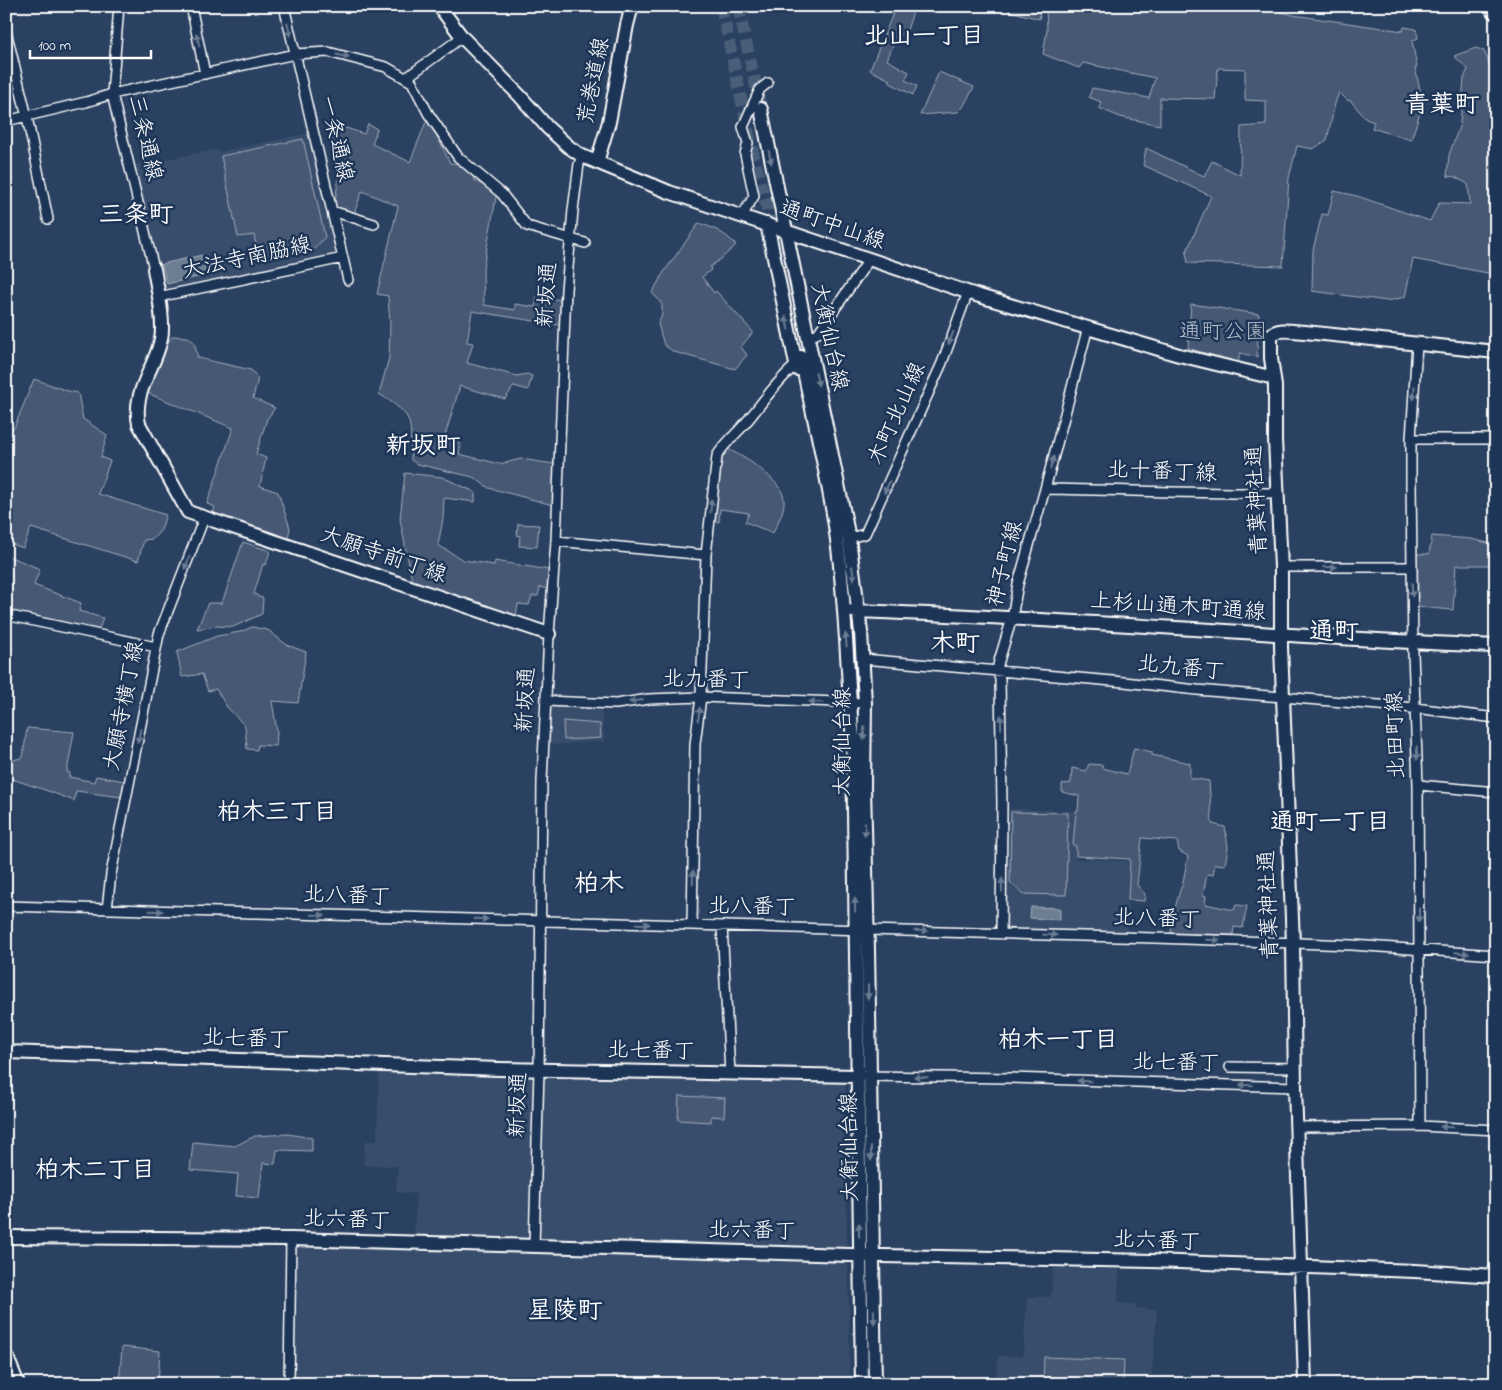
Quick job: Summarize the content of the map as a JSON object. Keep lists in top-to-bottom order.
{
  "streets": {
    "street": [
      "荒巻道線",
      "三条通線",
      "一条通線",
      "通町中山線",
      "大法寺南脇線",
      "新坂通",
      "大衡仙台線",
      "木町北山線",
      "北十番丁線",
      "青葉神社通",
      "大願寺前丁線",
      "神子町線",
      "上杉山通木町通線",
      "北九番丁",
      "大願寺横丁線",
      "北田町線",
      "北八番丁",
      "北七番丁",
      "北六番丁"
    ]
  },
  "crossings": [
    ["荒巻道線", "通町中山線"],
    ["三条通線", "大法寺南脇線"],
    ["三条通線", "大願寺前丁線"],
    ["三条通線", "大願寺横丁線"],
    ["一条通線", "大法寺南脇線"],
    ["通町中山線", "新坂通"],
    ["通町中山線", "大衡仙台線"],
    ["通町中山線", "木町北山線"],
    ["通町中山線", "青葉神社通"],
    ["通町中山線", "神子町線"],
    ["新坂通", "大願寺前丁線"],
    ["新坂通", "北九番丁"],
    ["新坂通", "北八番丁"],
    ["新坂通", "北七番丁"],
    ["新坂通", "北六番丁"],
    ["大衡仙台線", "木町北山線"],
    ["大衡仙台線", "上杉山通木町通線"],
    ["大衡仙台線", "北九番丁"],
    ["大衡仙台線", "北八番丁"],
    ["大衡仙台線", "北七番丁"],
    ["大衡仙台線", "北六番丁"],
    ["北十番丁線", "青葉神社通"],
    ["北十番丁線", "神子町線"],
    ["青葉神社通", "上杉山通木町通線"],
    ["青葉神社通", "北九番丁"],
    ["青葉神社通", "北田町線"],
    ["青葉神社通", "北八番丁"],
    ["青葉神社通", "北七番丁"],
    ["青葉神社通", "北六番丁"],
    ["大願寺前丁線", "大願寺横丁線"],
    ["神子町線", "上杉山通木町通線"],
    ["神子町線", "北九番丁"],
    ["神子町線", "北八番丁"],
    ["上杉山通木町通線", "北田町線"],
    ["北九番丁", "北田町線"],
    ["大願寺横丁線", "北八番丁"],
    ["北田町線", "北八番丁"]
  ],
  "one_way": [
    "木町北山線",
    "神子町線",
    "大願寺横丁線",
    "北田町線",
    "北八番丁"
  ],
  "districts": [
    "北山一丁目",
    "青葉町",
    "三条町",
    "新坂町",
    "通町",
    "木町",
    "柏木三丁目",
    "通町一丁目",
    "柏木",
    "柏木一丁目",
    "柏木二丁目",
    "星陵町"
  ],
  "parks": ["通町公園"],
  "scale_bar": "100 m"
}
